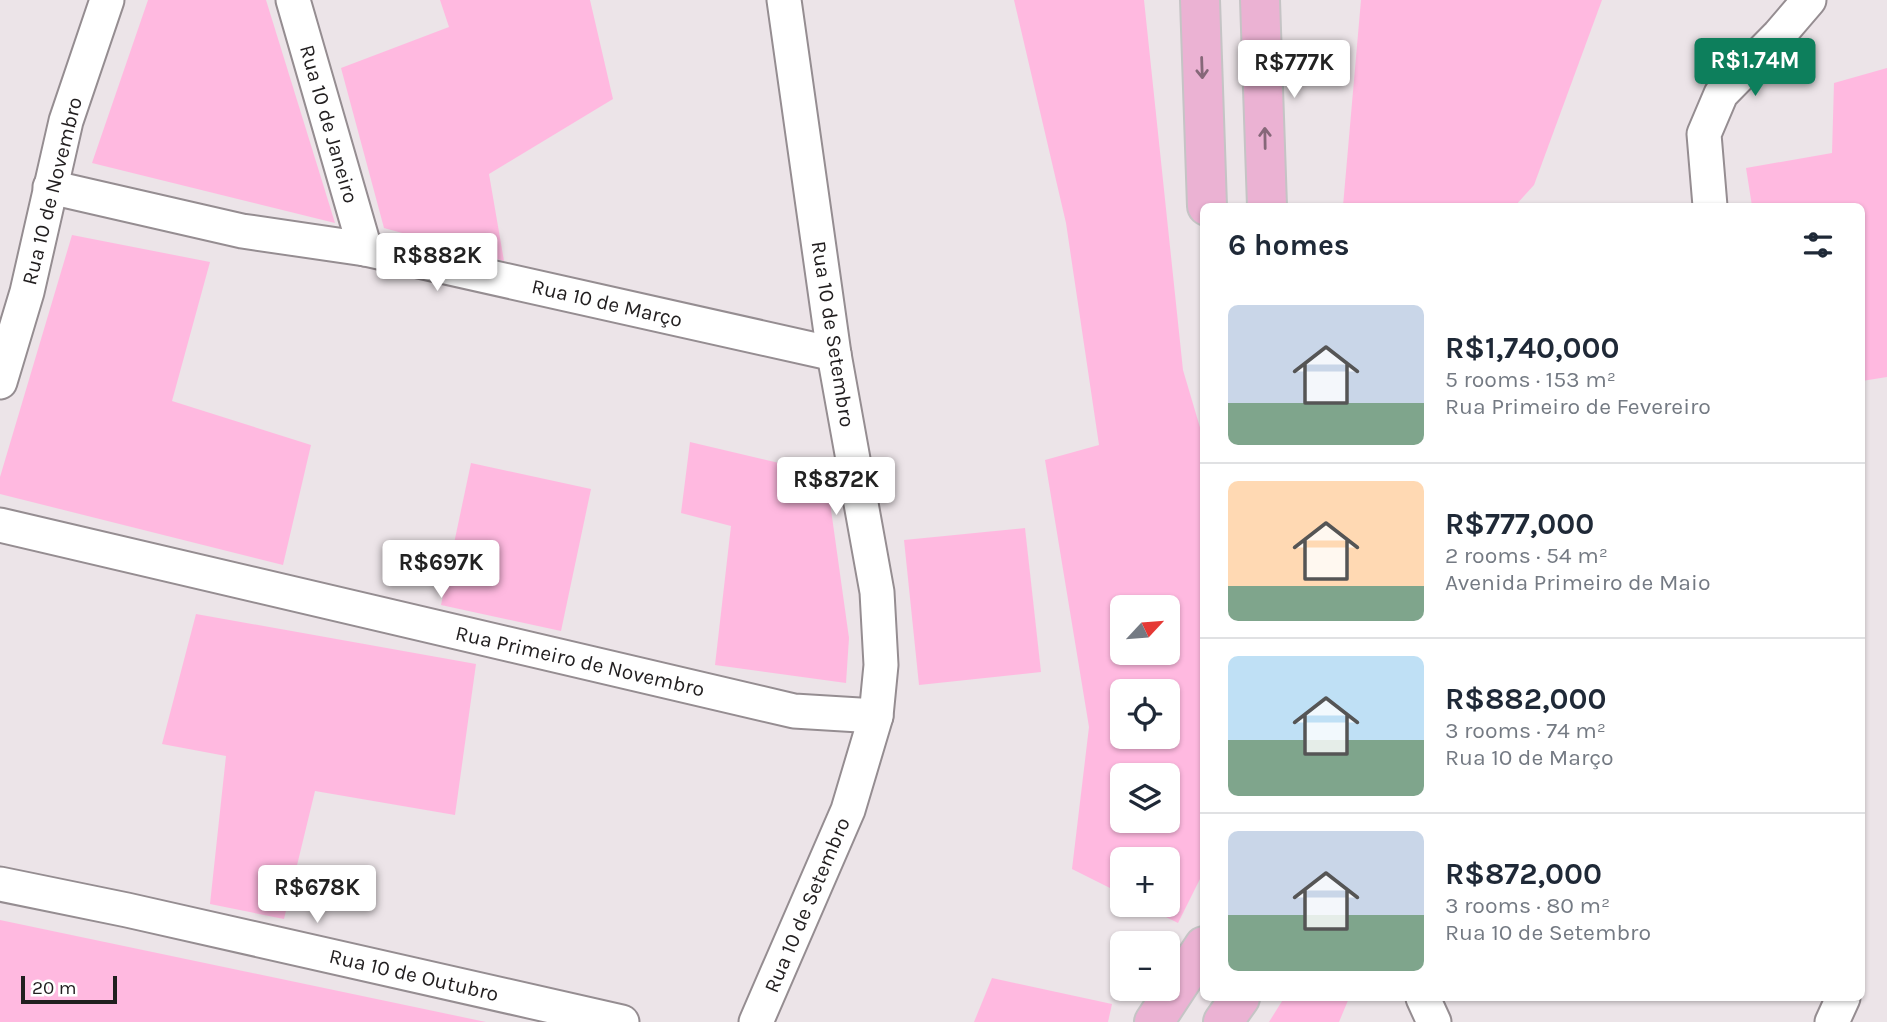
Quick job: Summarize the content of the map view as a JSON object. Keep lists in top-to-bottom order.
{
  "streets": {
    "street": [
      "Rua 10 de Janeiro",
      "Rua 10 de Novembro",
      "Rua 10 de Março",
      "Rua 10 de Setembro",
      "Rua Primeiro de Novembro",
      "Rua 10 de Outubro"
    ]
  },
  "crossings": [
    ["Rua 10 de Janeiro", "Rua 10 de Março"],
    ["Rua 10 de Novembro", "Rua 10 de Março"],
    ["Rua 10 de Março", "Rua 10 de Setembro"],
    ["Rua 10 de Setembro", "Rua Primeiro de Novembro"]
  ],
  "scale_bar": "20 m",
  "north": "top right",
  "page": {
    "price": [
      "R$1.74M",
      "R$777K",
      "R$882K",
      "R$872K",
      "R$697K",
      "R$678K"
    ],
    "heading": "6 homes",
    "list": [
      {
        "name": "R$1,740,000",
        "note": "5 rooms · 153 m² · Rua Primeiro de Fevereiro"
      },
      {
        "name": "R$777,000",
        "note": "2 rooms · 54 m² · Avenida Primeiro de Maio"
      },
      {
        "name": "R$882,000",
        "note": "3 rooms · 74 m² · Rua 10 de Março"
      },
      {
        "name": "R$872,000",
        "note": "3 rooms · 80 m² · Rua 10 de Setembro"
      }
    ],
    "map_buttons": ["+", "−"],
    "scale": "20 m"
  }
}
